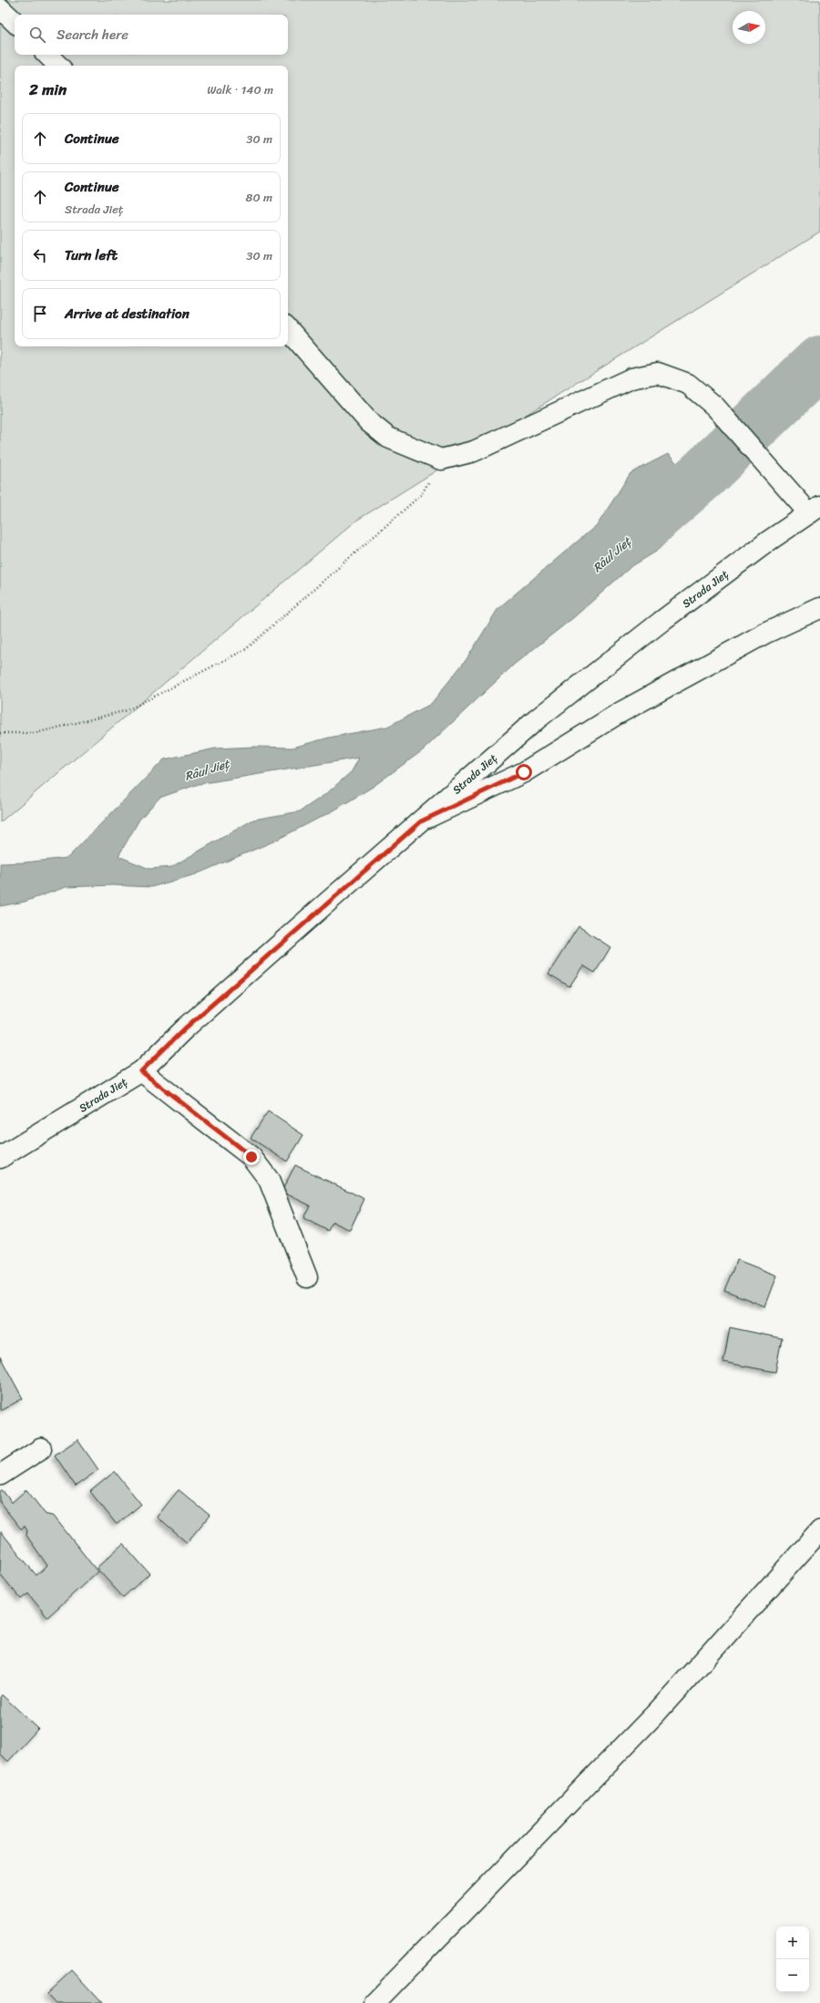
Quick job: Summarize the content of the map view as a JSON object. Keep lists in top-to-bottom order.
{
  "streets": {
    "street": ["Strada Jieț"]
  },
  "water": ["Râul Jieț"],
  "north": "right",
  "page": {
    "search": "Search here",
    "heading": ["2 min", "Walk · 140 m"],
    "list": [
      ["Continue", "30 m"],
      ["Continue", "Strada Jieț", "80 m"],
      ["Turn left", "30 m"],
      "Arrive at destination"
    ],
    "map_buttons": ["+", "−"]
  }
}
